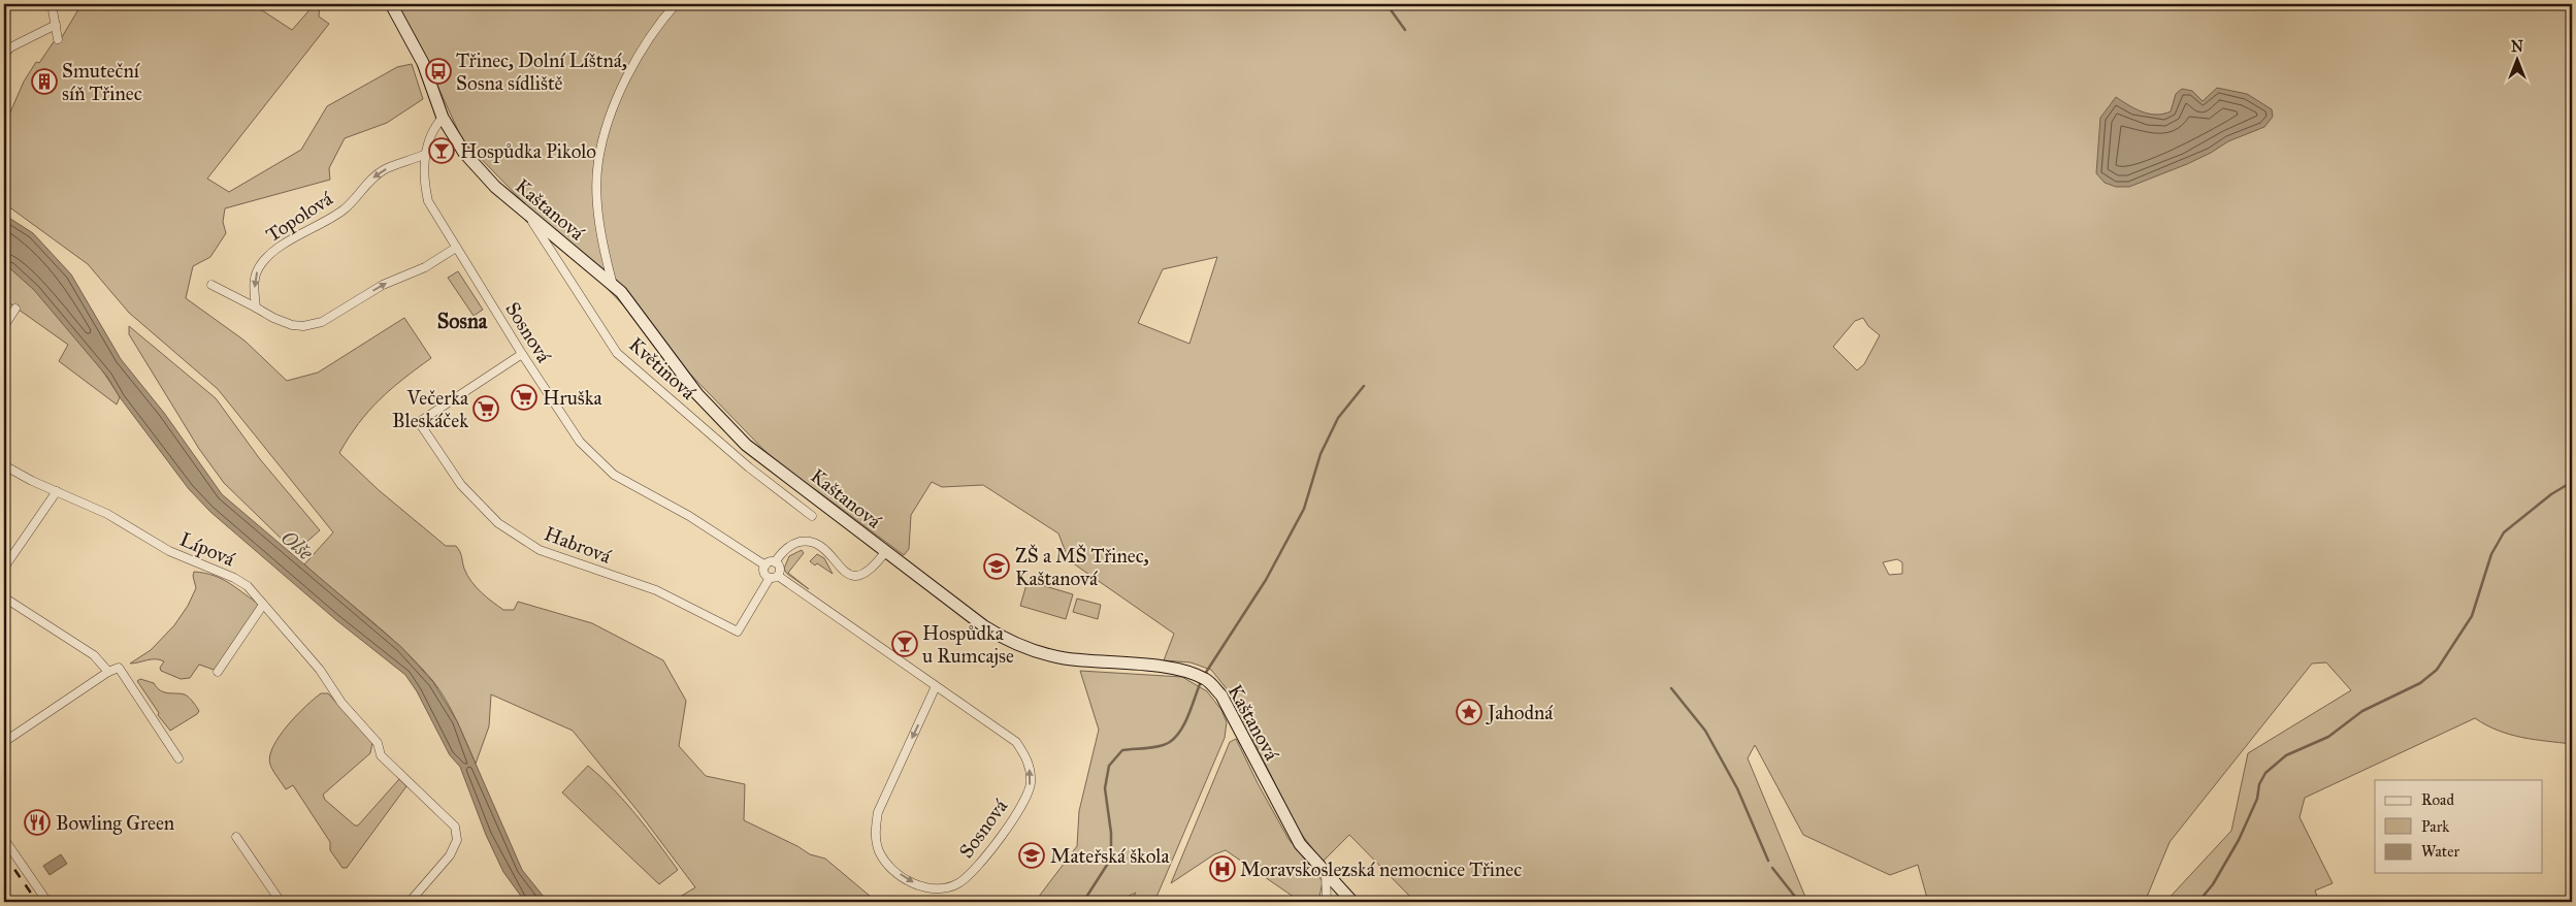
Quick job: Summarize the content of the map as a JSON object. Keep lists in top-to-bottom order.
{
  "streets": {
    "street": [
      "Kaštanová",
      "Topolová",
      "Sosnová",
      "Květinová",
      "Habrová",
      "Lípová"
    ]
  },
  "crossings": [
    ["Kaštanová", "Sosnová"],
    ["Kaštanová", "Květinová"],
    ["Topolová", "Sosnová"],
    ["Sosnová", "Habrová"]
  ],
  "one_way": ["Topolová"],
  "districts": ["Sosna"],
  "water": ["Olše"],
  "places": {
    "bus stop": ["Třinec, Dolní Líštná, Sosna sídliště"],
    "building": ["Smuteční síň Třinec"],
    "bar": ["Hospůdka Pikolo", "Hospůdka u Rumcajse"],
    "supermarket": ["Hruška", "Večerka Bleskáček"],
    "school or university": ["ZŠ a MŠ Třinec, Kaštanová", "Mateřská škola"],
    "place": ["Jahodná"],
    "restaurant": ["Bowling Green"],
    "hospital": ["Moravskoslezská nemocnice Třinec"]
  },
  "legend": ["Road", "Park", "Water"],
  "north": "top"
}
